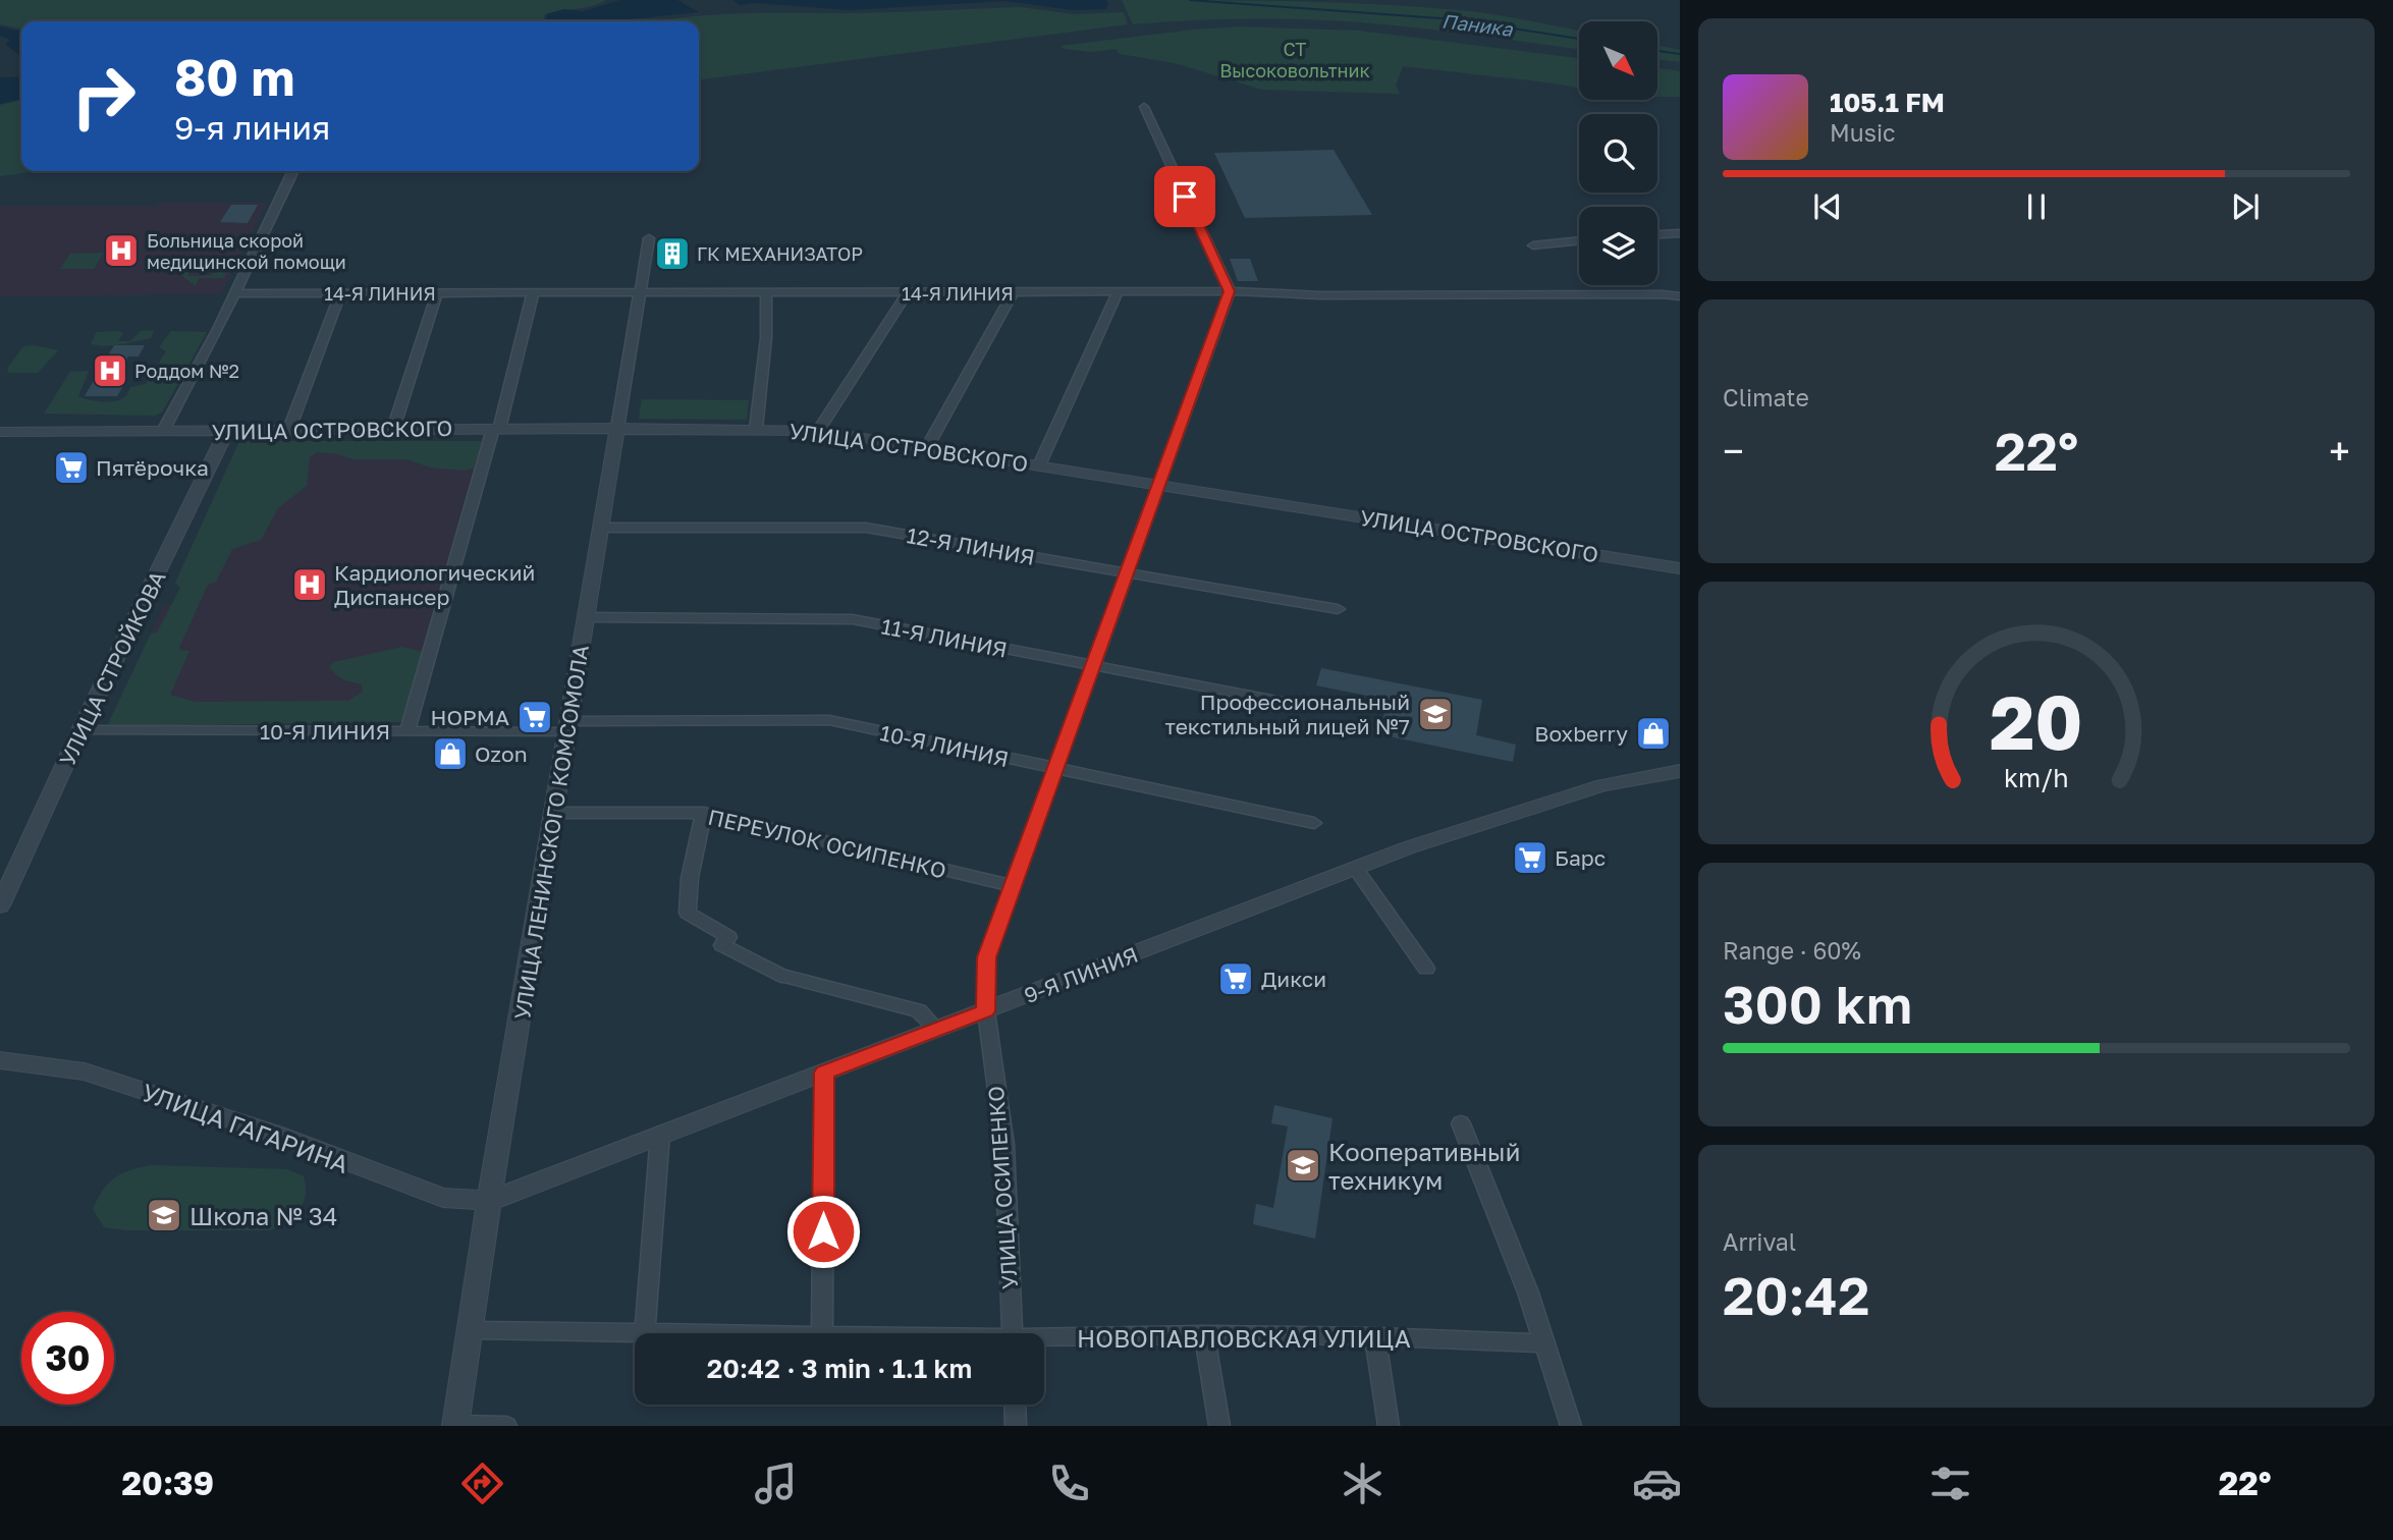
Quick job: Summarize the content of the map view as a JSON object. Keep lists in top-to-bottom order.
{
  "streets": {
    "street": [
      "14-Я ЛИНИЯ",
      "УЛИЦА ОСТРОВСКОГО",
      "12-Я ЛИНИЯ",
      "11-Я ЛИНИЯ",
      "УЛИЦА СТРОЙКОВА",
      "10-Я ЛИНИЯ",
      "УЛИЦА ЛЕНИНСКОГО КОМСОМОЛА",
      "ПЕРЕУЛОК ОСИПЕНКО",
      "9-Я ЛИНИЯ",
      "УЛИЦА ГАГАРИНА",
      "УЛИЦА ОСИПЕНКО",
      "НОВОПАВЛОВСКАЯ УЛИЦА"
    ]
  },
  "crossings": [
    ["14-Я ЛИНИЯ", "УЛИЦА ЛЕНИНСКОГО КОМСОМОЛА"],
    ["14-Я ЛИНИЯ", "УЛИЦА ОСИПЕНКО"],
    ["УЛИЦА ОСТРОВСКОГО", "УЛИЦА СТРОЙКОВА"],
    ["УЛИЦА ОСТРОВСКОГО", "УЛИЦА ЛЕНИНСКОГО КОМСОМОЛА"],
    ["УЛИЦА ОСТРОВСКОГО", "УЛИЦА ОСИПЕНКО"],
    ["12-Я ЛИНИЯ", "УЛИЦА ЛЕНИНСКОГО КОМСОМОЛА"],
    ["12-Я ЛИНИЯ", "УЛИЦА ОСИПЕНКО"],
    ["11-Я ЛИНИЯ", "УЛИЦА ЛЕНИНСКОГО КОМСОМОЛА"],
    ["11-Я ЛИНИЯ", "УЛИЦА ОСИПЕНКО"],
    ["УЛИЦА СТРОЙКОВА", "10-Я ЛИНИЯ"],
    ["10-Я ЛИНИЯ", "УЛИЦА ЛЕНИНСКОГО КОМСОМОЛА"],
    ["10-Я ЛИНИЯ", "УЛИЦА ОСИПЕНКО"],
    ["УЛИЦА ЛЕНИНСКОГО КОМСОМОЛА", "ПЕРЕУЛОК ОСИПЕНКО"],
    ["УЛИЦА ЛЕНИНСКОГО КОМСОМОЛА", "9-Я ЛИНИЯ"],
    ["УЛИЦА ЛЕНИНСКОГО КОМСОМОЛА", "УЛИЦА ГАГАРИНА"],
    ["УЛИЦА ЛЕНИНСКОГО КОМСОМОЛА", "НОВОПАВЛОВСКАЯ УЛИЦА"],
    ["ПЕРЕУЛОК ОСИПЕНКО", "УЛИЦА ОСИПЕНКО"],
    ["9-Я ЛИНИЯ", "УЛИЦА ГАГАРИНА"],
    ["9-Я ЛИНИЯ", "УЛИЦА ОСИПЕНКО"]
  ],
  "water": ["Паника"],
  "parks": ["СТ Высоковольтник"],
  "places": {
    "hospital": ["Больница скорой медицинской помощи", "Роддом №2", "Кардиологический Диспансер"],
    "building": ["ГК МЕХАНИЗАТОР"],
    "supermarket": [
      "Пятёрочка",
      "НОРМА",
      "Барс",
      "Дикси"
    ],
    "school or university": ["Профессиональный текстильный лицей №7", "Кооперативный техникум", "Школа № 34"],
    "shop": ["Boxberry", "Ozon"]
  },
  "north": "bottom right",
  "page": {
    "turn": ["80 m", "9-я линия"],
    "song": ["105.1 FM", "Music"],
    "tile": [
      "Climate",
      ["Range · 60%", "300 km"],
      ["Arrival", "20:42"]
    ],
    "heat": ["−", "22°", "+"],
    "limit": "30",
    "trip": "20:42 · 3 min · 1.1 km",
    "tabs": ["20:39", "22°"],
    "gauge": ["20", "km/h"]
  }
}
